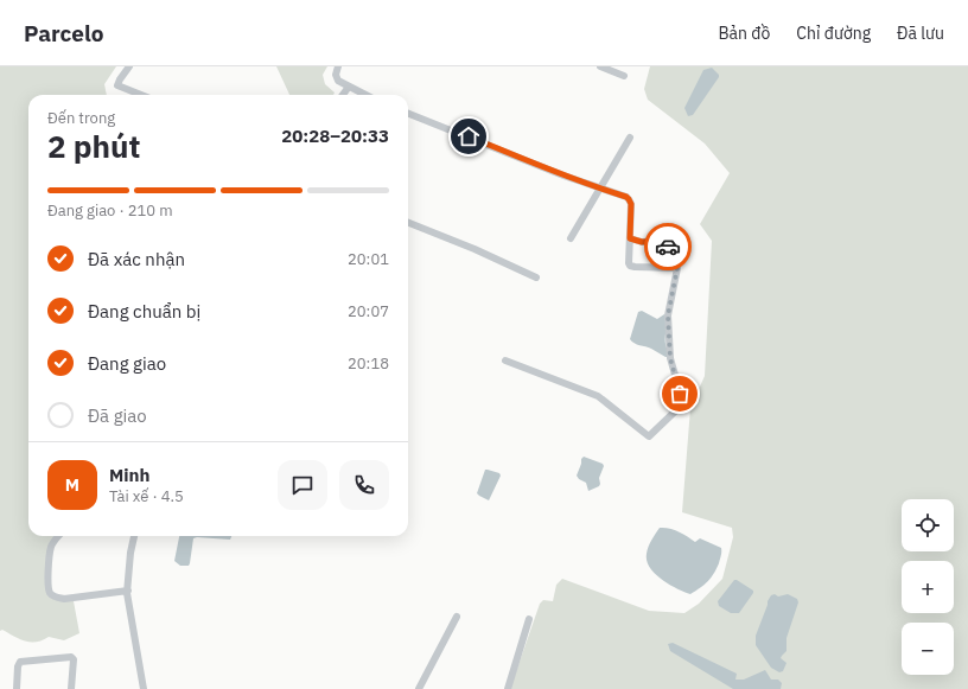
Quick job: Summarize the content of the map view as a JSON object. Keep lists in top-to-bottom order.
{
  "page": {
    "header": "Parcelo",
    "nav": ["Bản đồ", "Chỉ đường", "Đã lưu"],
    "heading": ["2 phút", "Đến trong", "20:28–20:33"],
    "panel": ["Minh", "Tài xế · 4.5"],
    "bar": "Đang giao · 210 m",
    "list": [
      ["Đã xác nhận", "20:01"],
      ["Đang chuẩn bị", "20:07"],
      ["Đang giao", "20:18"],
      "Đã giao"
    ],
    "round": "M",
    "map_buttons": ["+", "−"]
  }
}
